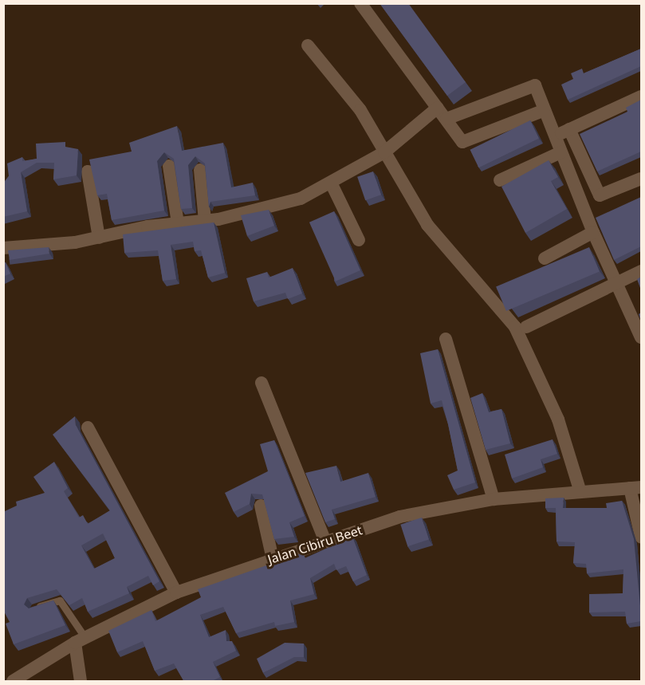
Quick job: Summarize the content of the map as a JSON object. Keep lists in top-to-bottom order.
{
  "streets": {
    "street": ["Jalan Cibiru Beet"]
  }
}
